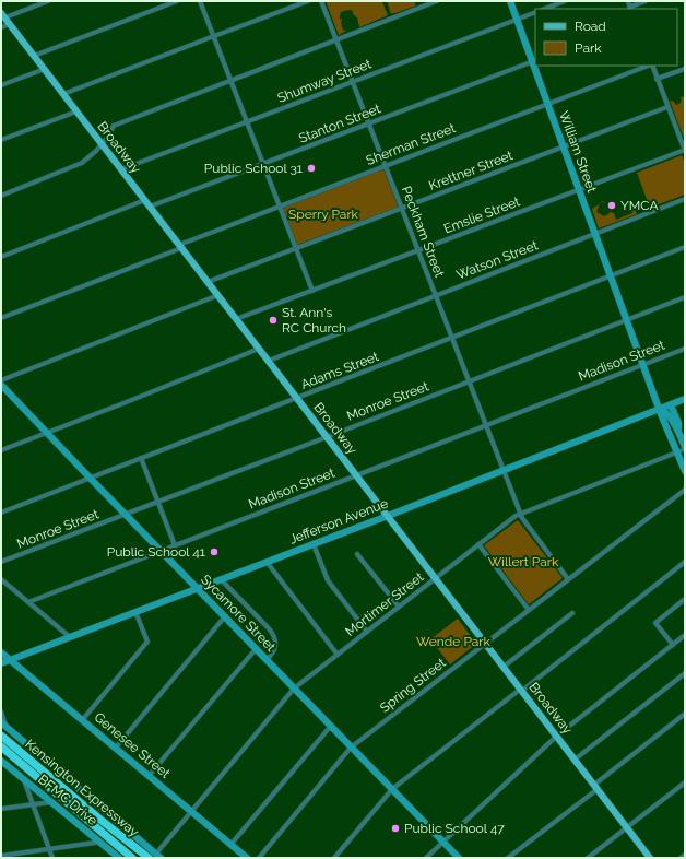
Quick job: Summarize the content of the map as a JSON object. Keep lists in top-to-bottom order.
{
  "streets": {
    "highway": ["Kensington Expressway"],
    "main road": ["Broadway"],
    "street": [
      "Shumway Street",
      "Stanton Street",
      "Sherman Street",
      "William Street",
      "Krettner Street",
      "Emslie Street",
      "Peckham Street",
      "Watson Street",
      "Madison Street",
      "Adams Street",
      "Monroe Street",
      "Jefferson Avenue",
      "Mortimer Street",
      "Sycamore Street",
      "Spring Street",
      "Genesee Street",
      "BFMC Drive"
    ]
  },
  "crossings": [
    ["Shumway Street", "Broadway"],
    ["Shumway Street", "William Street"],
    ["Shumway Street", "Peckham Street"],
    ["Stanton Street", "Broadway"],
    ["Stanton Street", "William Street"],
    ["Stanton Street", "Peckham Street"],
    ["Sherman Street", "Broadway"],
    ["Sherman Street", "William Street"],
    ["Sherman Street", "Peckham Street"],
    ["Broadway", "Krettner Street"],
    ["Broadway", "Emslie Street"],
    ["Broadway", "Watson Street"],
    ["Broadway", "Madison Street"],
    ["Broadway", "Adams Street"],
    ["Broadway", "Monroe Street"],
    ["Broadway", "Jefferson Avenue"],
    ["Broadway", "Mortimer Street"],
    ["Broadway", "Spring Street"],
    ["William Street", "Krettner Street"],
    ["William Street", "Emslie Street"],
    ["William Street", "Watson Street"],
    ["William Street", "Madison Street"],
    ["William Street", "Adams Street"],
    ["William Street", "Monroe Street"],
    ["William Street", "Jefferson Avenue"],
    ["William Street", "Mortimer Street"],
    ["Krettner Street", "Peckham Street"],
    ["Emslie Street", "Peckham Street"],
    ["Peckham Street", "Watson Street"],
    ["Peckham Street", "Madison Street"],
    ["Peckham Street", "Adams Street"],
    ["Peckham Street", "Monroe Street"],
    ["Peckham Street", "Jefferson Avenue"],
    ["Peckham Street", "Mortimer Street"],
    ["Peckham Street", "Spring Street"],
    ["Madison Street", "Sycamore Street"],
    ["Adams Street", "Sycamore Street"],
    ["Monroe Street", "Sycamore Street"],
    ["Jefferson Avenue", "Sycamore Street"],
    ["Jefferson Avenue", "Genesee Street"],
    ["Mortimer Street", "Sycamore Street"],
    ["Mortimer Street", "Genesee Street"],
    ["Mortimer Street", "Kensington Expressway"],
    ["Sycamore Street", "Spring Street"]
  ],
  "parks": ["Sperry Park", "Willert Park", "Wende Park"],
  "places": [
    "Public School 31",
    "YMCA",
    "St. Ann's RC Church",
    "Public School 41",
    "Public School 47"
  ],
  "legend": ["Road", "Park"]
}
